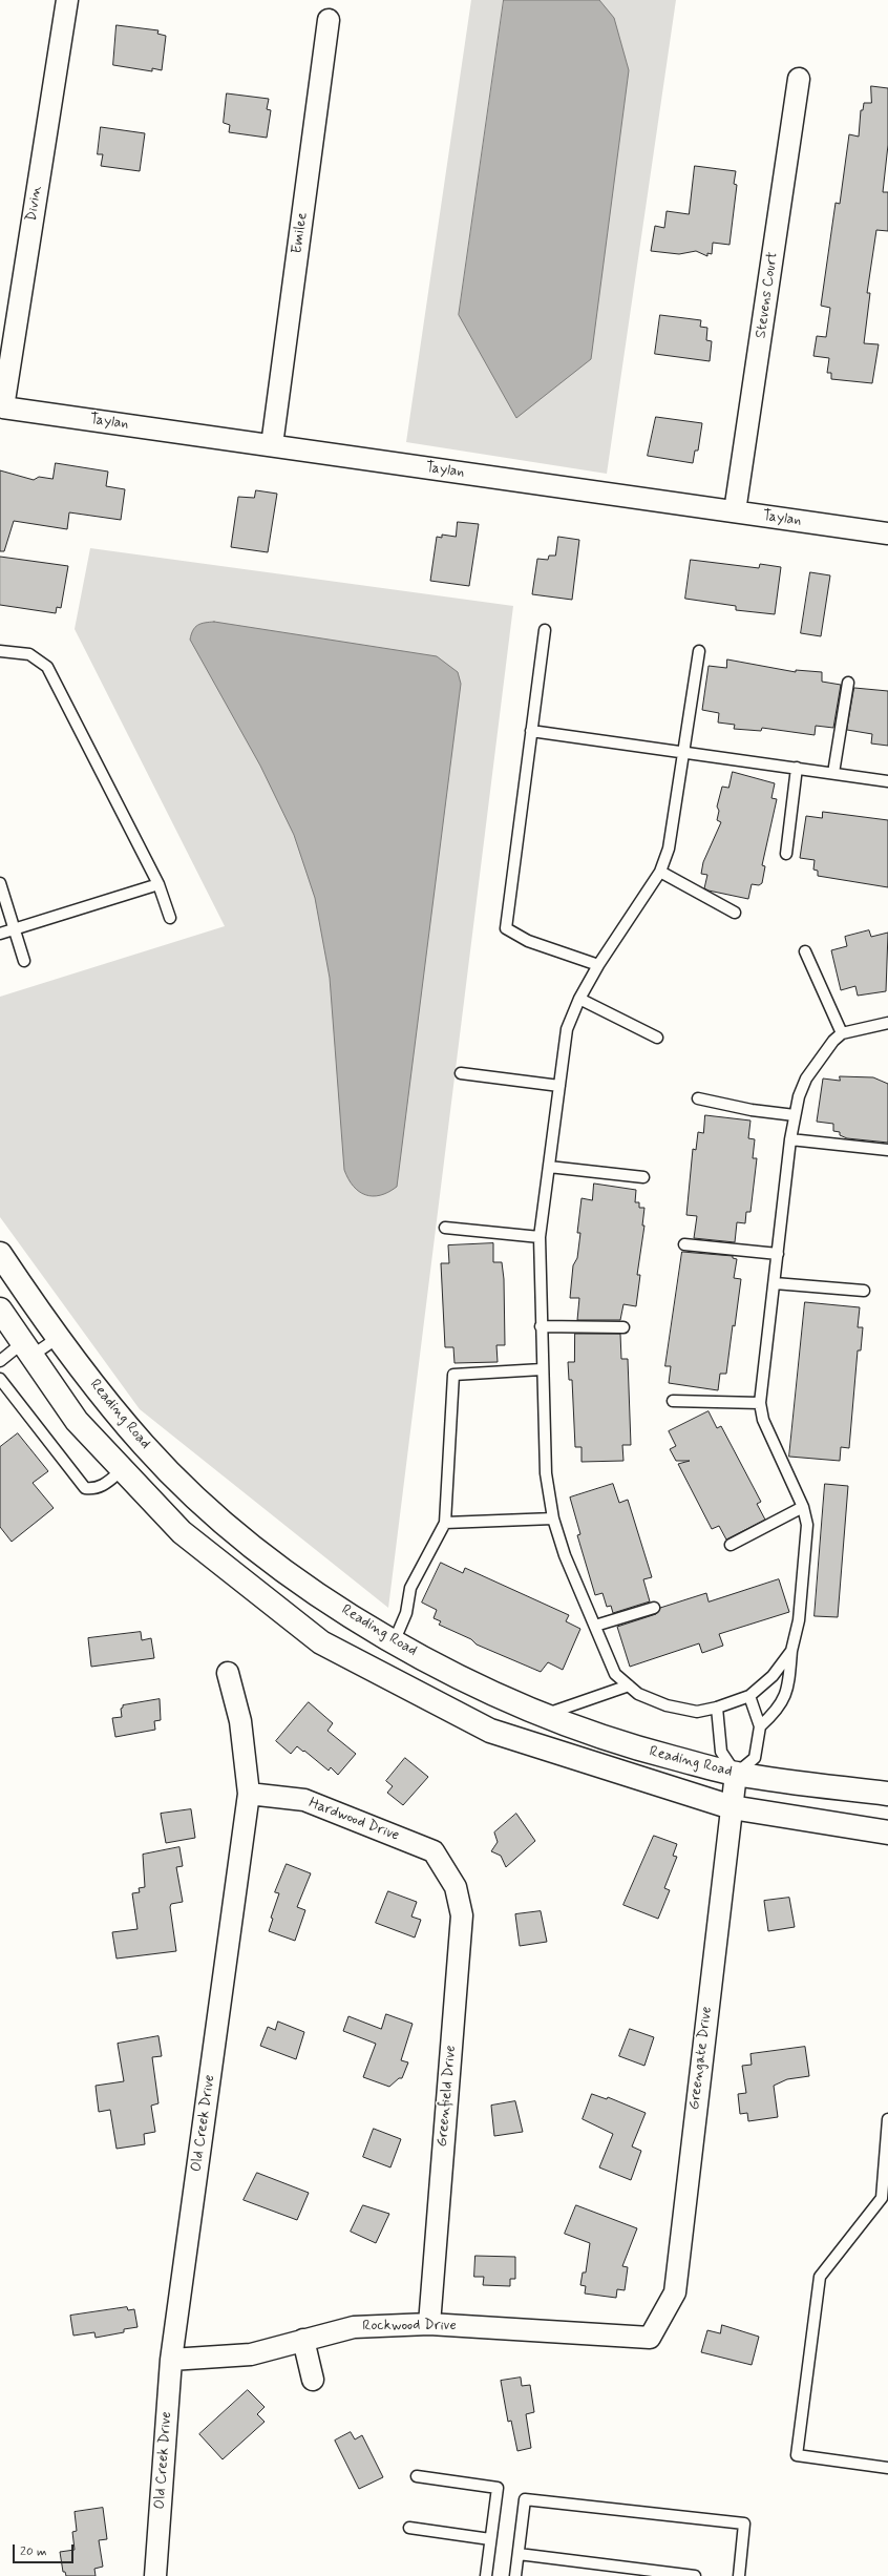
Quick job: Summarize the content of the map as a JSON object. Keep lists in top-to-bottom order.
{
  "streets": {
    "main road": ["Reading Road"],
    "street": [
      "Divin",
      "Emilee",
      "Stevens Court",
      "Taylan",
      "Hardwood Drive",
      "Greengate Drive",
      "Greenfield Drive",
      "Old Creek Drive",
      "Rockwood Drive"
    ]
  },
  "crossings": [
    ["Divin", "Taylan"],
    ["Emilee", "Taylan"],
    ["Stevens Court", "Taylan"],
    ["Reading Road", "Greengate Drive"],
    ["Hardwood Drive", "Greenfield Drive"],
    ["Hardwood Drive", "Old Creek Drive"],
    ["Greengate Drive", "Rockwood Drive"],
    ["Greenfield Drive", "Rockwood Drive"],
    ["Old Creek Drive", "Rockwood Drive"]
  ],
  "scale_bar": "20 m"
}
